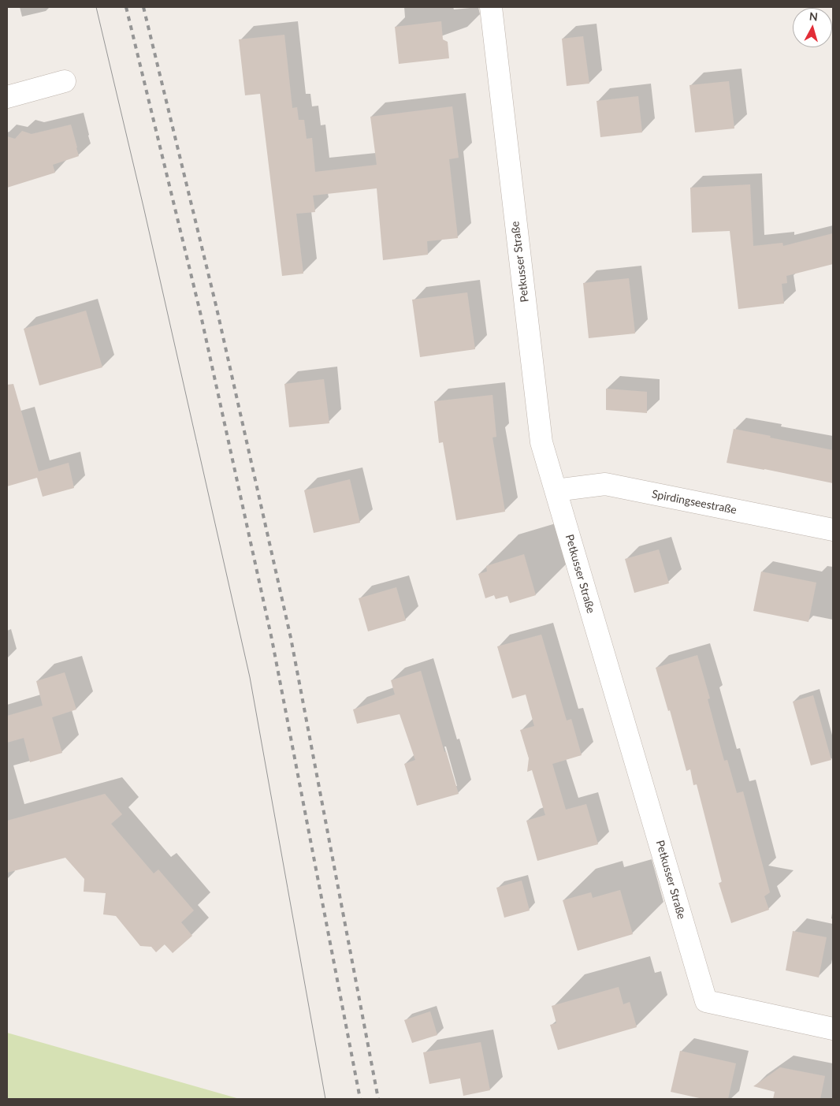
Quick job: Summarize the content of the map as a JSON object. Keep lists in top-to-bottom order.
{
  "streets": {
    "street": ["Petkusser Straße", "Spirdingseestraße"]
  },
  "crossings": [
    ["Petkusser Straße", "Spirdingseestraße"]
  ],
  "north": "top"
}
